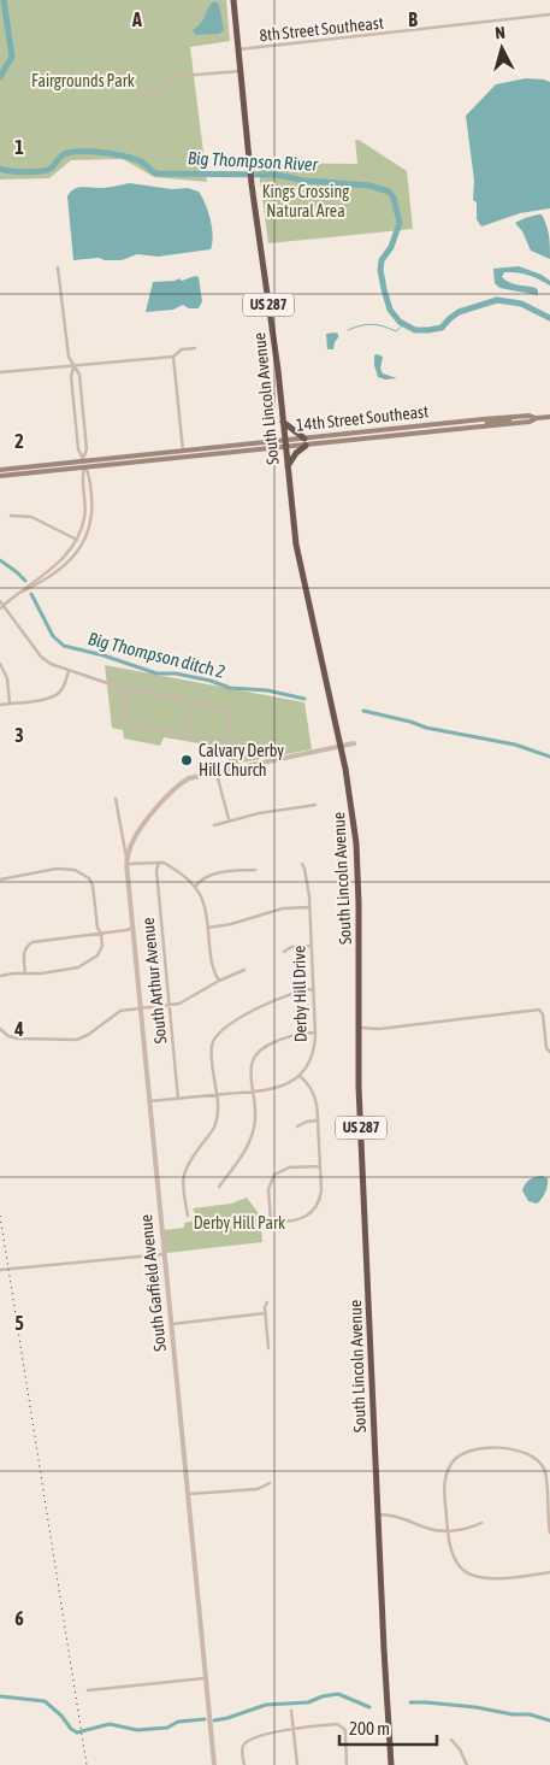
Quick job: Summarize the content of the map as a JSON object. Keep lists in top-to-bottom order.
{
  "streets": {
    "highway": ["US 287", "South Lincoln Avenue"],
    "main road": ["14th Street Southeast"],
    "street": [
      "8th Street Southeast",
      "South Arthur Avenue",
      "Derby Hill Drive",
      "South Garfield Avenue"
    ]
  },
  "crossings": [
    ["8th Street Southeast", "South Lincoln Avenue"],
    ["South Lincoln Avenue", "14th Street Southeast"]
  ],
  "water": ["Big Thompson River", "Big Thompson ditch 2"],
  "parks": ["Fairgrounds Park", "Kings Crossing Natural Area", "Derby Hill Park"],
  "places": ["Calvary Derby Hill Church"],
  "scale_bar": "200 m",
  "north": "top",
  "grid": {
    "columns": ["A", "B"],
    "rows": [
      "1",
      "2",
      "3",
      "4",
      "5",
      "6"
    ]
  }
}
